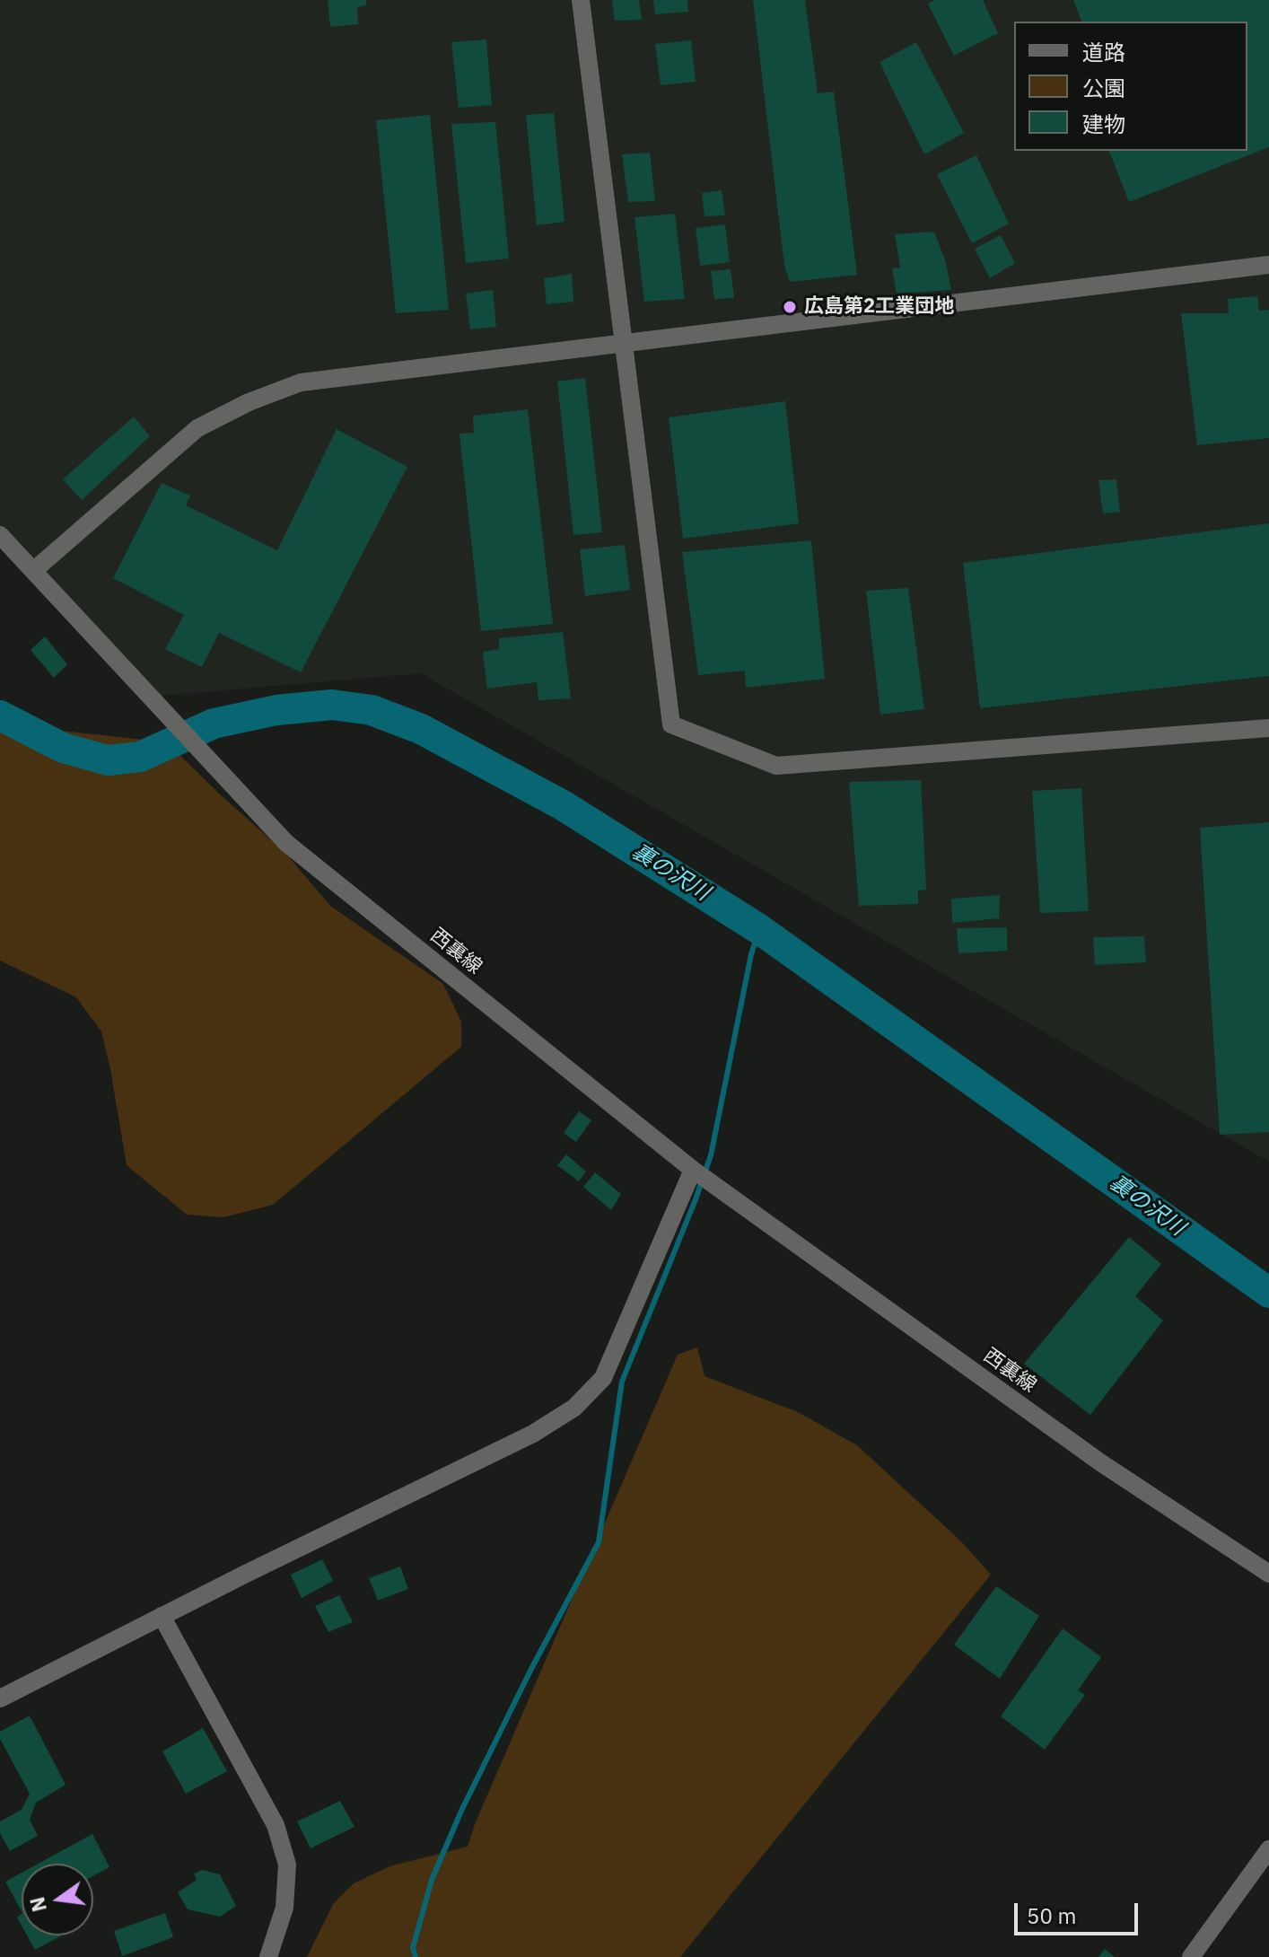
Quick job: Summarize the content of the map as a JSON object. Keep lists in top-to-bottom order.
{
  "streets": {
    "street": ["西裏線"]
  },
  "water": ["裏の沢川"],
  "places": ["広島第2工業団地"],
  "legend": ["道路", "公園", "建物"],
  "scale_bar": "50 m",
  "north": "left"
}
